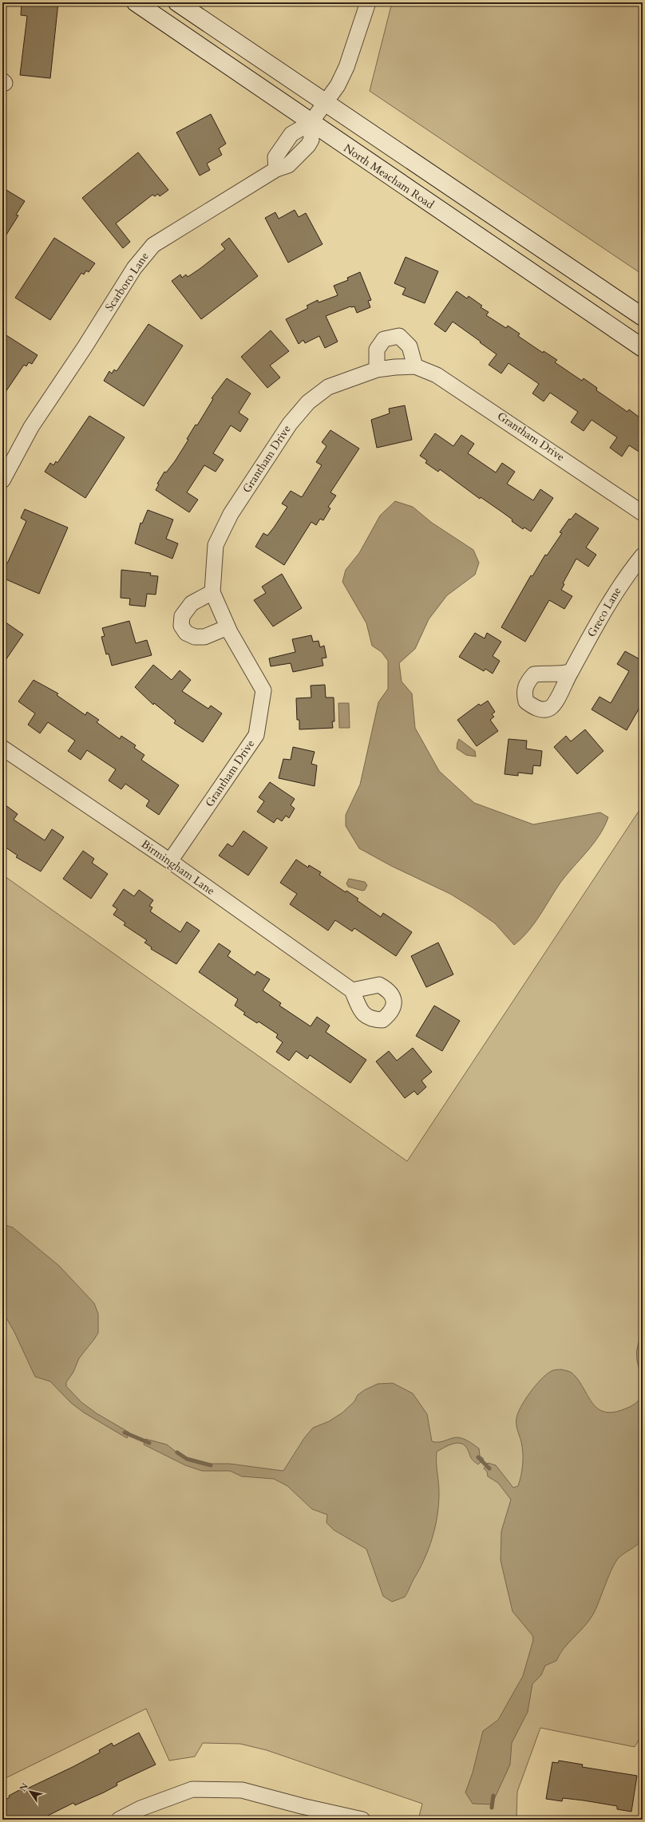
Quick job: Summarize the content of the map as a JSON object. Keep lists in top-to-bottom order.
{
  "streets": {
    "main road": ["North Meacham Road"],
    "street": [
      "Scarboro Lane",
      "Grantham Drive",
      "Greco Lane",
      "Birmingham Lane"
    ]
  },
  "crossings": [
    ["North Meacham Road", "Scarboro Lane"],
    ["Grantham Drive", "Birmingham Lane"]
  ],
  "north": "top left"
}
